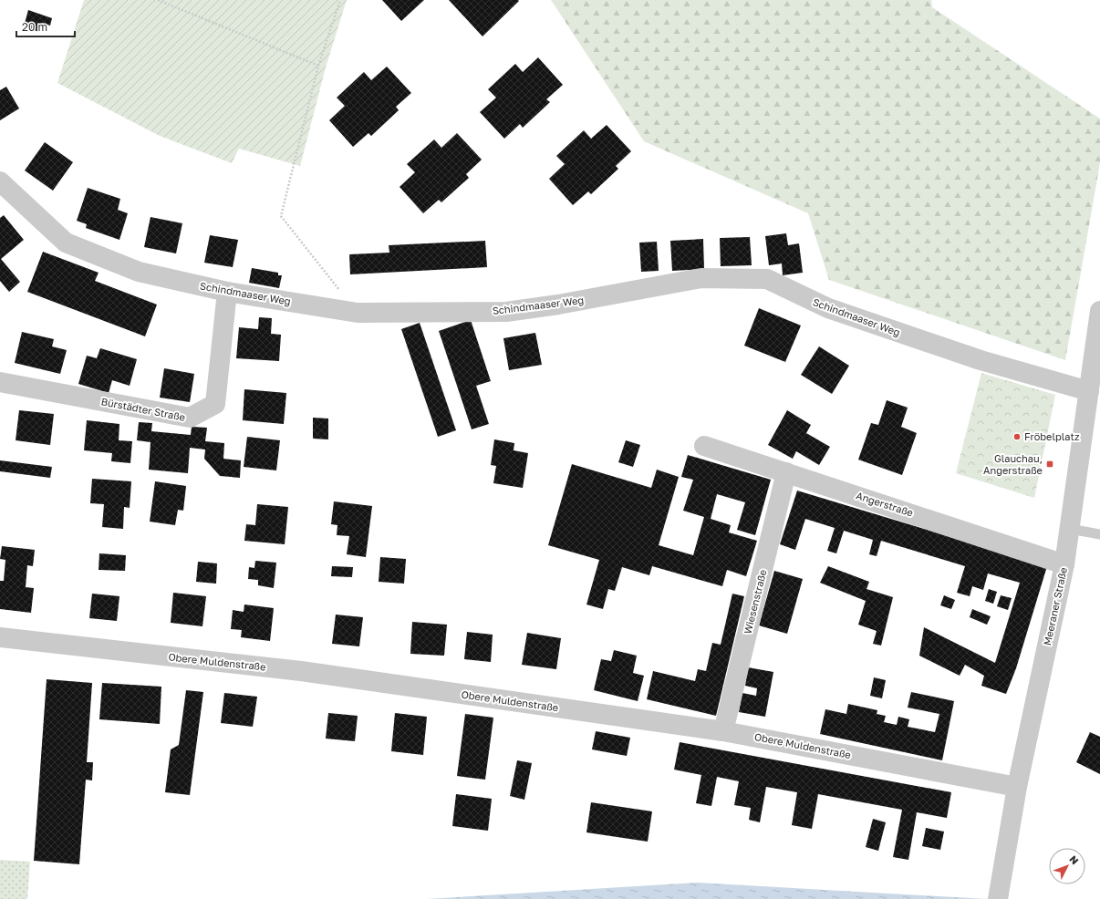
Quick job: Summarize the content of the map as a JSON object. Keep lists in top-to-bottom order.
{
  "streets": {
    "street": [
      "Schindmaaser Weg",
      "Bürstädter Straße",
      "Angerstraße",
      "Wiesenstraße",
      "Meeraner Straße",
      "Obere Muldenstraße"
    ]
  },
  "crossings": [
    ["Schindmaaser Weg", "Bürstädter Straße"],
    ["Schindmaaser Weg", "Meeraner Straße"],
    ["Angerstraße", "Wiesenstraße"],
    ["Angerstraße", "Meeraner Straße"],
    ["Wiesenstraße", "Obere Muldenstraße"],
    ["Meeraner Straße", "Obere Muldenstraße"]
  ],
  "places": {
    "other": ["Fröbelplatz"],
    "transit": ["Glauchau, Angerstraße"]
  },
  "scale_bar": "20 m",
  "north": "top right"
}
